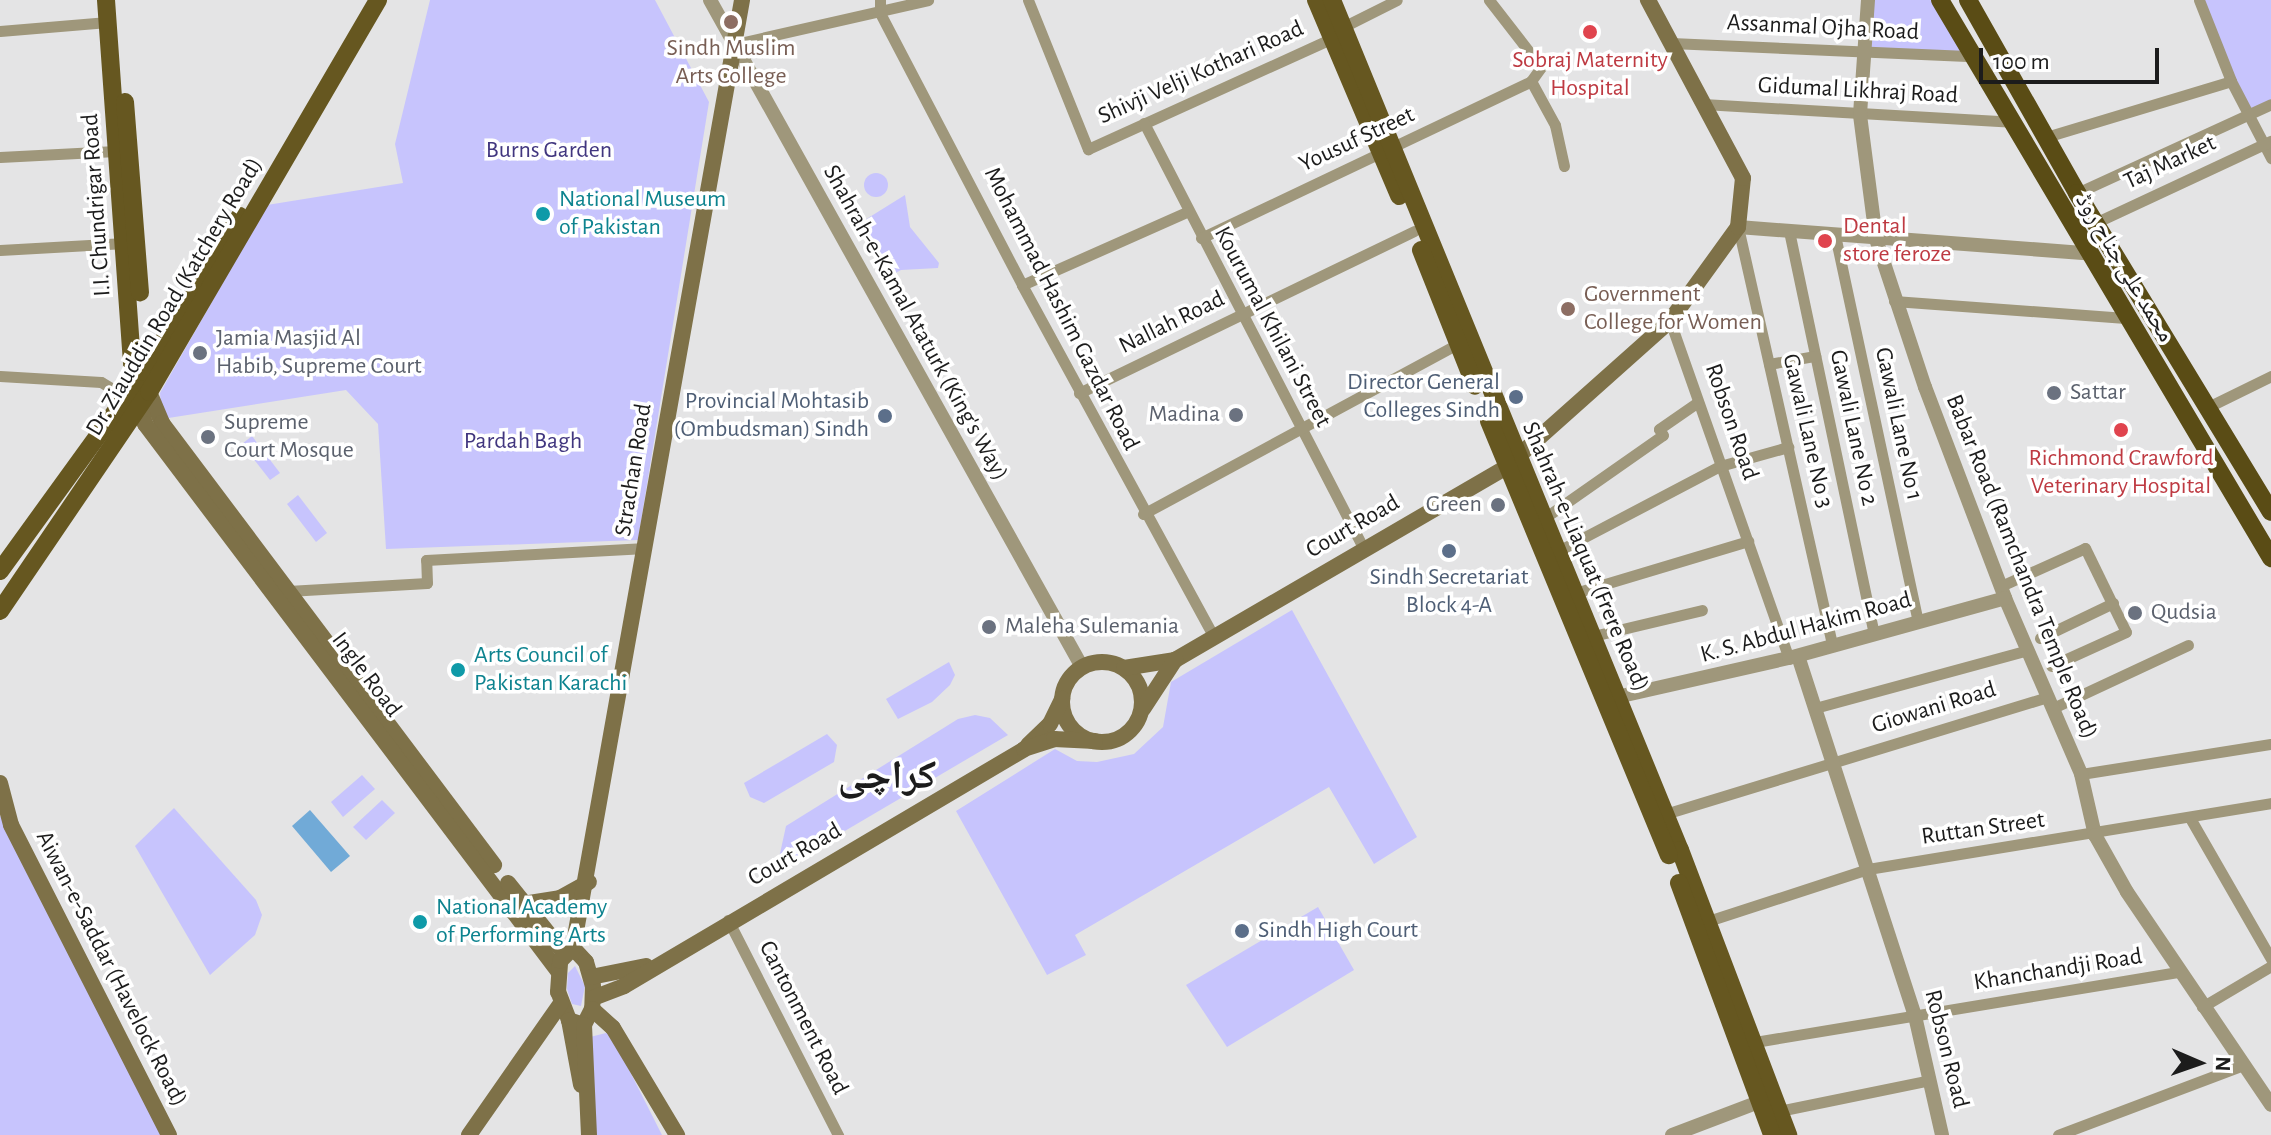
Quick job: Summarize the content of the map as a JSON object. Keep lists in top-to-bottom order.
{
  "streets": {
    "highway": ["محمد علی جناح روڈ"],
    "main road": [
      "I.I. Chundrigar Road",
      "Dr. Ziauddin Road (Katchery Road)",
      "Strachan Road",
      "Court Road",
      "Shahrah-e-Liaquat (Frere Road)",
      "Ingle Road",
      "Aiwan-e-Saddar (Havelock Road)"
    ],
    "street": [
      "Assanmal Ojha Road",
      "Shivji Velji Kothari Road",
      "Gidumal Likhraj Road",
      "Yousuf Street",
      "Taj Market",
      "Mohammad Hashim Gazdar Road",
      "Shahrah-e-Kamal Ataturk (King's Way)",
      "Nallah Road",
      "Kourumal Khilani Street",
      "Robson Road",
      "Gawali Lane No 1",
      "Gawali Lane No 2",
      "Gawali Lane No 3",
      "Babar Road (Ramchandra Temple Road)",
      "K. S. Abdul Hakim Road",
      "Giowani Road",
      "Ruttan Street",
      "Khanchandji Road",
      "Cantonment Road"
    ]
  },
  "crossings": [
    ["Assanmal Ojha Road", "محمد علی جناح روڈ"],
    ["Assanmal Ojha Road", "Babar Road (Ramchandra Temple Road)"],
    ["Shivji Velji Kothari Road", "Kourumal Khilani Street"],
    ["Shivji Velji Kothari Road", "Shahrah-e-Liaquat (Frere Road)"],
    ["Gidumal Likhraj Road", "محمد علی جناح روڈ"],
    ["Gidumal Likhraj Road", "Babar Road (Ramchandra Temple Road)"],
    ["Yousuf Street", "Kourumal Khilani Street"],
    ["Yousuf Street", "Shahrah-e-Liaquat (Frere Road)"],
    ["Taj Market", "محمد علی جناح روڈ"],
    ["I.I. Chundrigar Road", "Dr. Ziauddin Road (Katchery Road)"],
    ["I.I. Chundrigar Road", "Ingle Road"],
    ["Dr. Ziauddin Road (Katchery Road)", "Ingle Road"],
    ["Mohammad Hashim Gazdar Road", "Nallah Road"],
    ["Mohammad Hashim Gazdar Road", "Court Road"],
    ["Shahrah-e-Kamal Ataturk (King's Way)", "Strachan Road"],
    ["Shahrah-e-Kamal Ataturk (King's Way)", "Court Road"],
    ["Nallah Road", "Kourumal Khilani Street"],
    ["Nallah Road", "Shahrah-e-Liaquat (Frere Road)"],
    ["Kourumal Khilani Street", "Court Road"],
    ["Robson Road", "Court Road"],
    ["Robson Road", "K. S. Abdul Hakim Road"],
    ["Robson Road", "Giowani Road"],
    ["Robson Road", "Ruttan Street"],
    ["Robson Road", "Khanchandji Road"],
    ["Gawali Lane No 1", "K. S. Abdul Hakim Road"],
    ["Gawali Lane No 2", "K. S. Abdul Hakim Road"],
    ["Gawali Lane No 3", "K. S. Abdul Hakim Road"],
    ["Strachan Road", "Ingle Road"],
    ["Court Road", "Shahrah-e-Liaquat (Frere Road)"],
    ["Court Road", "Ingle Road"],
    ["Court Road", "Cantonment Road"],
    ["Shahrah-e-Liaquat (Frere Road)", "K. S. Abdul Hakim Road"],
    ["Shahrah-e-Liaquat (Frere Road)", "Giowani Road"],
    ["Shahrah-e-Liaquat (Frere Road)", "Ruttan Street"],
    ["Shahrah-e-Liaquat (Frere Road)", "Khanchandji Road"],
    ["Babar Road (Ramchandra Temple Road)", "K. S. Abdul Hakim Road"],
    ["Babar Road (Ramchandra Temple Road)", "Giowani Road"],
    ["Babar Road (Ramchandra Temple Road)", "Ruttan Street"],
    ["Babar Road (Ramchandra Temple Road)", "Khanchandji Road"]
  ],
  "districts": ["کراچی"],
  "parks": ["Burns Garden", "Pardah Bagh"],
  "places": [
    "Sindh Muslim Arts College",
    "Sobraj Maternity Hospital",
    "National Museum of Pakistan",
    "Dental store feroze",
    "Government College for Women",
    "Jamia Masjid Al Habib, Supreme Court",
    "Sattar",
    "Director General Colleges Sindh",
    "Madina",
    "Provincial Mohtasib (Ombudsman) Sindh",
    "Richmond Crawford Veterinary Hospital",
    "Supreme Court Mosque",
    "Green",
    "Sindh Secretariat Block 4-A",
    "Qudsia",
    "Maleha Sulemania",
    "Arts Council of Pakistan Karachi",
    "National Academy of Performing Arts",
    "Sindh High Court"
  ],
  "scale_bar": "100 m",
  "north": "right"
}
